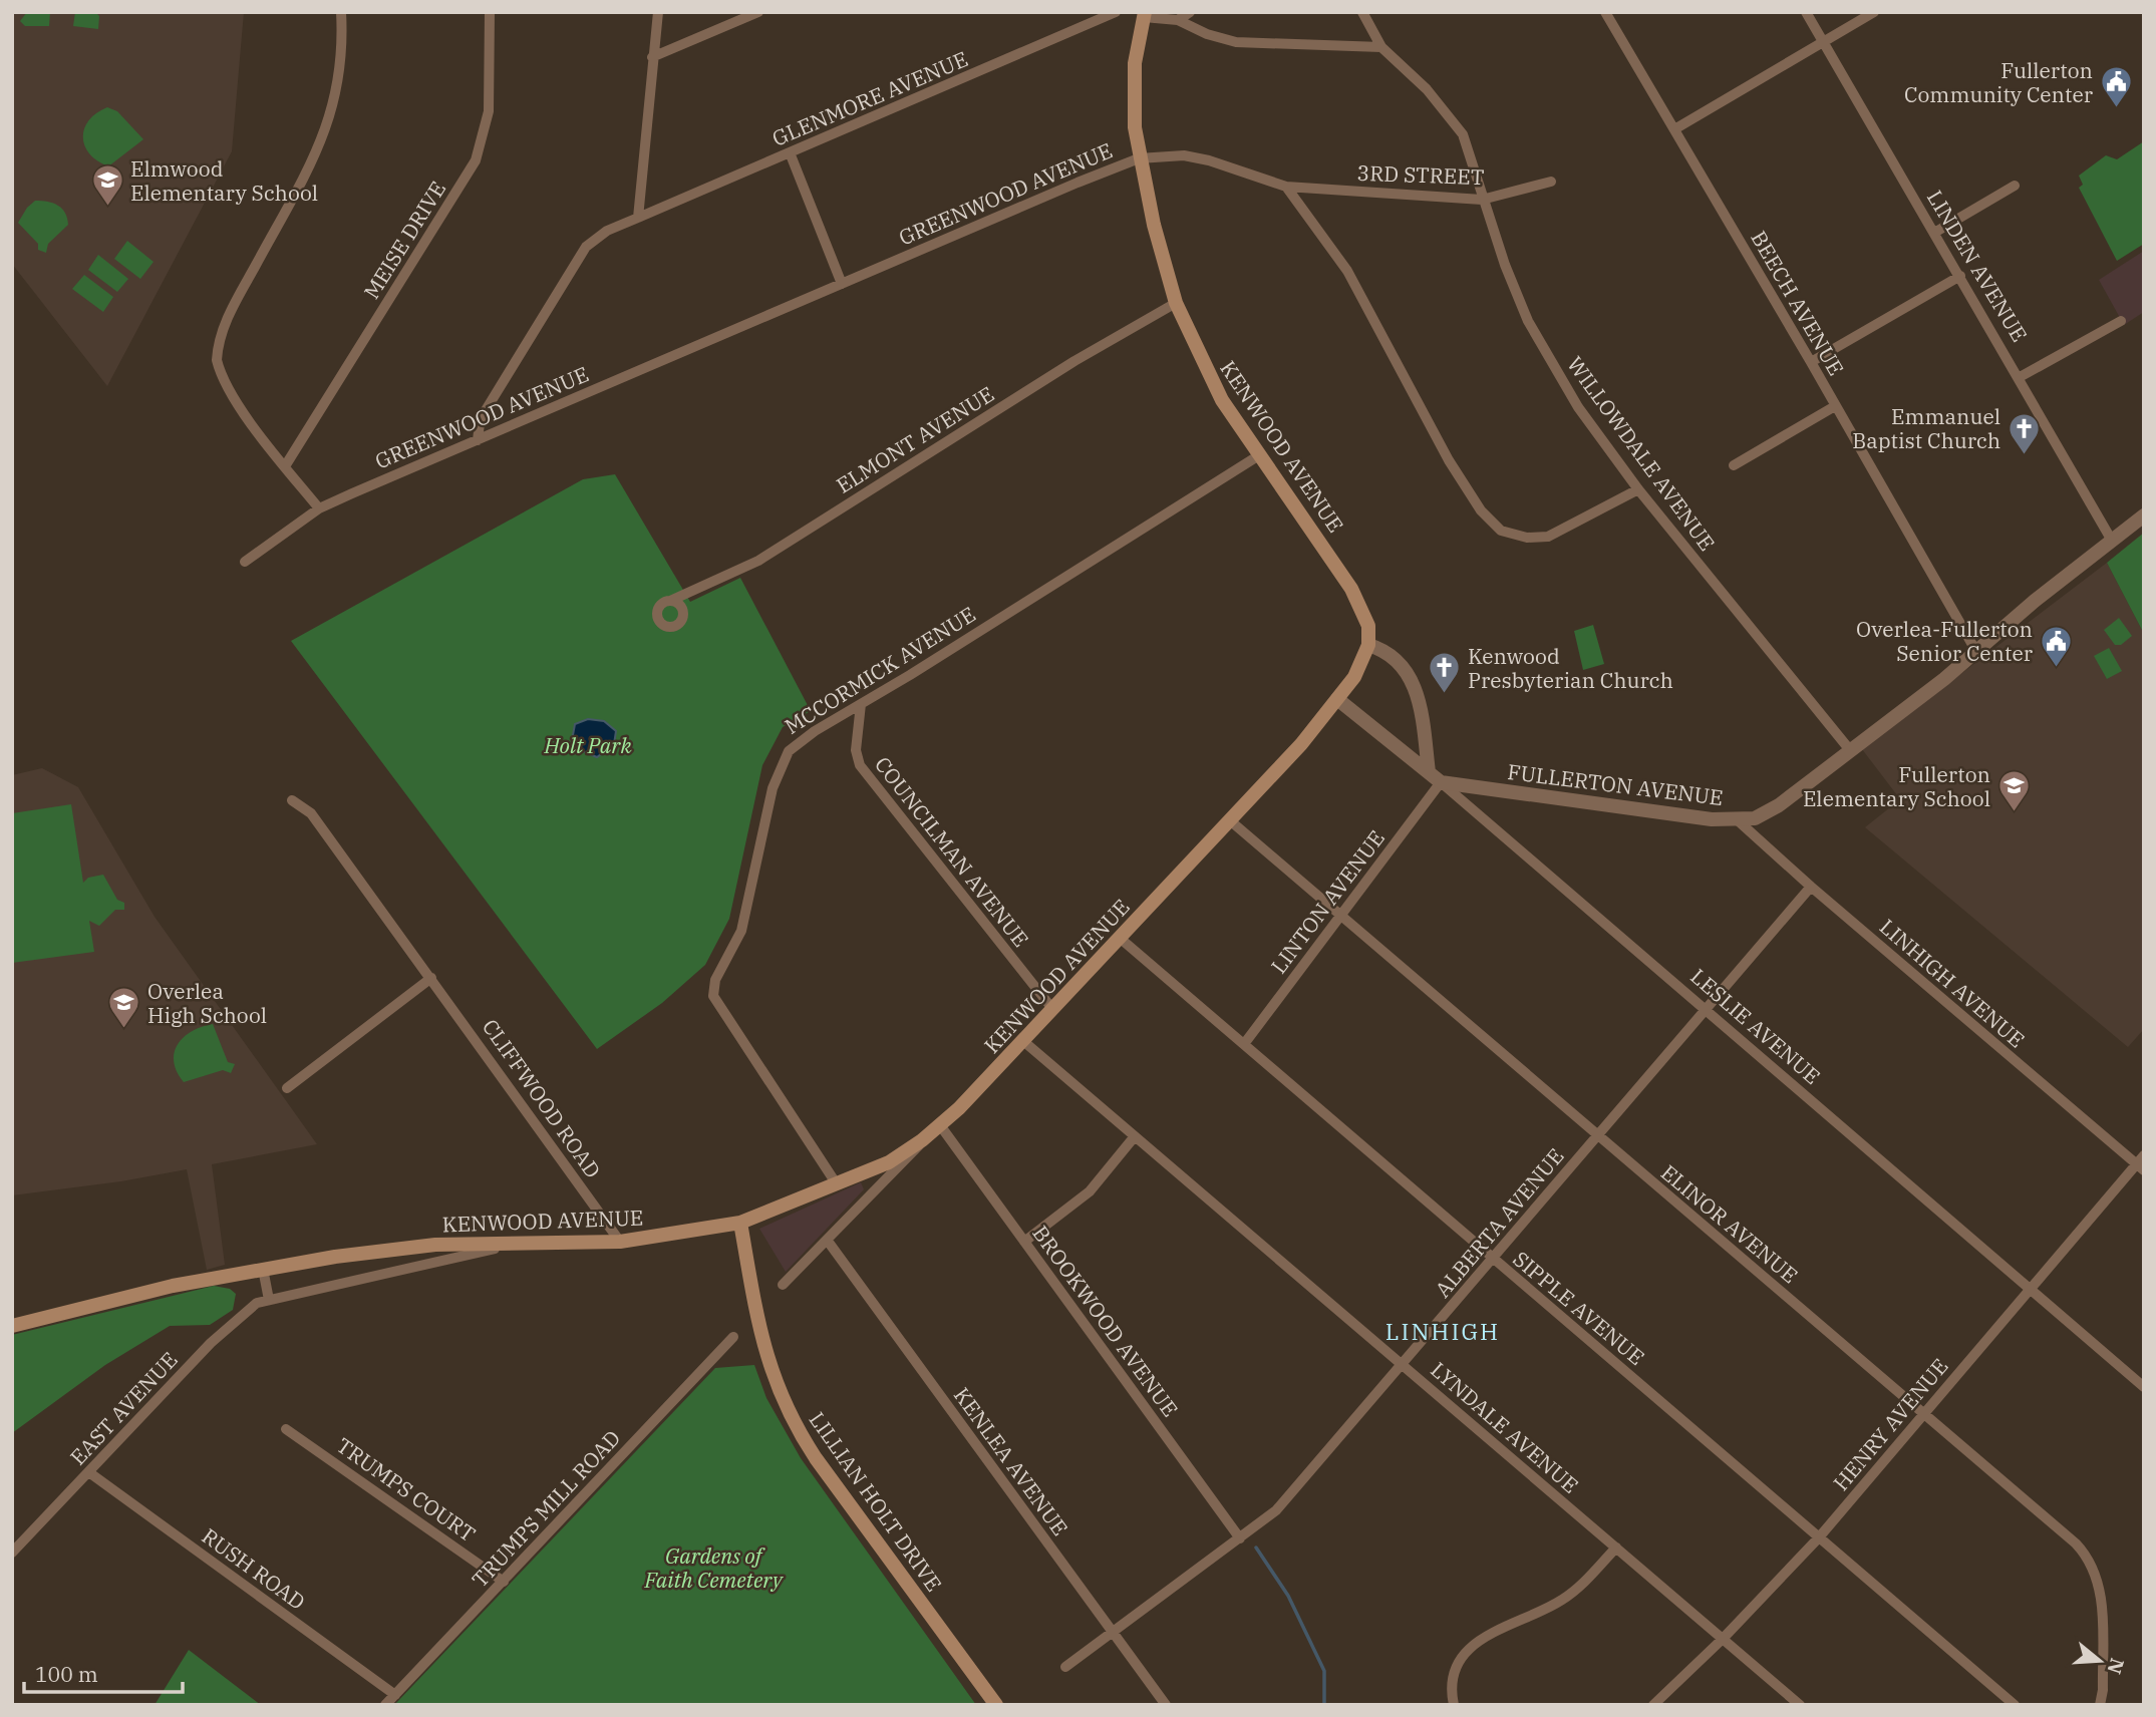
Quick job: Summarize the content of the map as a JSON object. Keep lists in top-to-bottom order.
{
  "streets": {
    "main road": ["KENWOOD AVENUE", "LILLIAN HOLT DRIVE"],
    "street": [
      "GLENMORE AVENUE",
      "3RD STREET",
      "GREENWOOD AVENUE",
      "MEISE DRIVE",
      "LINDEN AVENUE",
      "BEECH AVENUE",
      "ELMONT AVENUE",
      "WILLOWDALE AVENUE",
      "MCCORMICK AVENUE",
      "FULLERTON AVENUE",
      "COUNCILMAN AVENUE",
      "LINTON AVENUE",
      "LINHIGH AVENUE",
      "LESLIE AVENUE",
      "CLIFFWOOD ROAD",
      "ALBERTA AVENUE",
      "ELINOR AVENUE",
      "SIPPLE AVENUE",
      "BROOKWOOD AVENUE",
      "EAST AVENUE",
      "HENRY AVENUE",
      "LYNDALE AVENUE",
      "KENLEA AVENUE",
      "TRUMPS COURT",
      "TRUMPS MILL ROAD",
      "RUSH ROAD"
    ]
  },
  "crossings": [
    ["GLENMORE AVENUE", "GREENWOOD AVENUE"],
    ["3RD STREET", "GREENWOOD AVENUE"],
    ["3RD STREET", "WILLOWDALE AVENUE"],
    ["GREENWOOD AVENUE", "KENWOOD AVENUE"],
    ["LINDEN AVENUE", "FULLERTON AVENUE"],
    ["BEECH AVENUE", "FULLERTON AVENUE"],
    ["ELMONT AVENUE", "KENWOOD AVENUE"],
    ["KENWOOD AVENUE", "MCCORMICK AVENUE"],
    ["KENWOOD AVENUE", "COUNCILMAN AVENUE"],
    ["KENWOOD AVENUE", "LESLIE AVENUE"],
    ["KENWOOD AVENUE", "CLIFFWOOD ROAD"],
    ["KENWOOD AVENUE", "ELINOR AVENUE"],
    ["KENWOOD AVENUE", "SIPPLE AVENUE"],
    ["KENWOOD AVENUE", "BROOKWOOD AVENUE"],
    ["KENWOOD AVENUE", "EAST AVENUE"],
    ["KENWOOD AVENUE", "LYNDALE AVENUE"],
    ["KENWOOD AVENUE", "LILLIAN HOLT DRIVE"],
    ["WILLOWDALE AVENUE", "FULLERTON AVENUE"],
    ["MCCORMICK AVENUE", "COUNCILMAN AVENUE"],
    ["FULLERTON AVENUE", "LINTON AVENUE"],
    ["FULLERTON AVENUE", "LINHIGH AVENUE"],
    ["FULLERTON AVENUE", "LESLIE AVENUE"],
    ["LINTON AVENUE", "LESLIE AVENUE"],
    ["LINTON AVENUE", "ELINOR AVENUE"],
    ["LINTON AVENUE", "SIPPLE AVENUE"],
    ["LINHIGH AVENUE", "ALBERTA AVENUE"],
    ["LINHIGH AVENUE", "HENRY AVENUE"],
    ["LESLIE AVENUE", "ALBERTA AVENUE"],
    ["LESLIE AVENUE", "HENRY AVENUE"],
    ["ALBERTA AVENUE", "ELINOR AVENUE"],
    ["ALBERTA AVENUE", "SIPPLE AVENUE"],
    ["ALBERTA AVENUE", "BROOKWOOD AVENUE"],
    ["ALBERTA AVENUE", "LYNDALE AVENUE"],
    ["ALBERTA AVENUE", "KENLEA AVENUE"],
    ["ELINOR AVENUE", "HENRY AVENUE"],
    ["SIPPLE AVENUE", "HENRY AVENUE"],
    ["EAST AVENUE", "RUSH ROAD"],
    ["HENRY AVENUE", "LYNDALE AVENUE"],
    ["TRUMPS COURT", "TRUMPS MILL ROAD"],
    ["TRUMPS MILL ROAD", "RUSH ROAD"]
  ],
  "districts": ["LINHIGH"],
  "parks": ["Holt Park", "Gardens of Faith Cemetery"],
  "places": {
    "public building": ["Fullerton Community Center", "Overlea-Fullerton Senior Center"],
    "school or university": ["Elmwood Elementary School", "Fullerton Elementary School", "Overlea High School"],
    "church": ["Emmanuel Baptist Church", "Kenwood Presbyterian Church"]
  },
  "scale_bar": "100 m",
  "north": "right"
}
